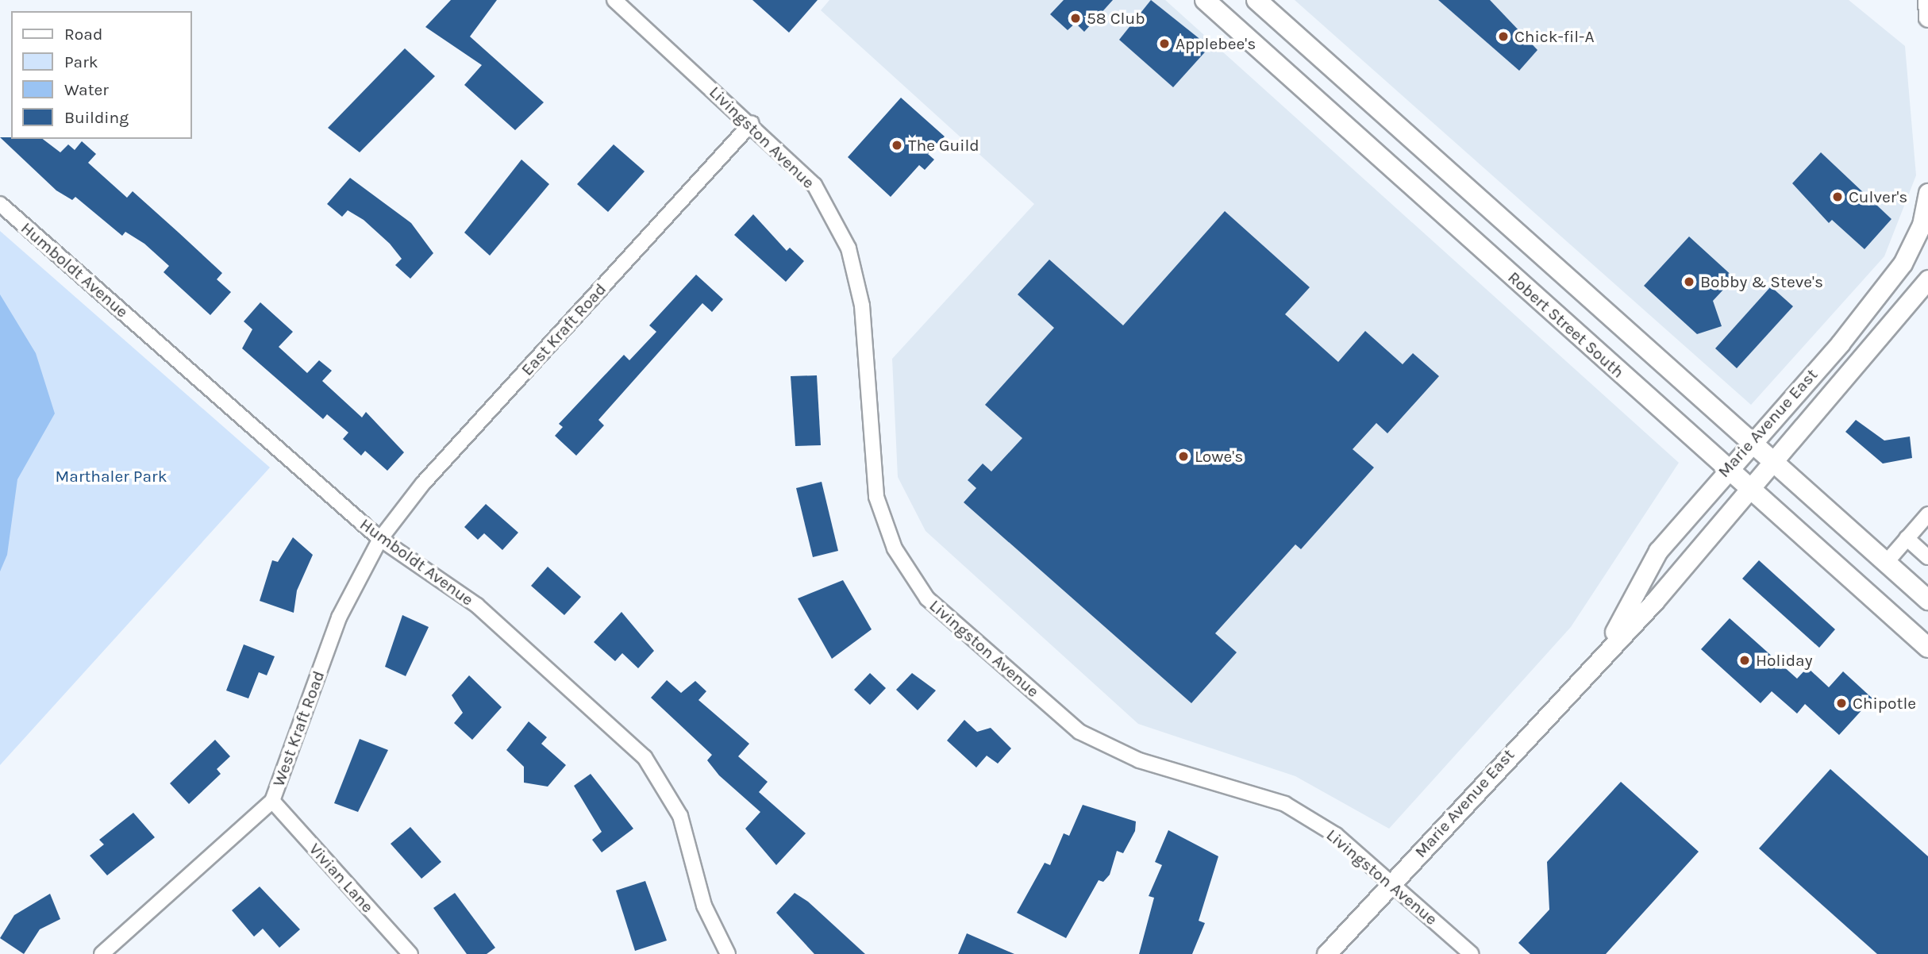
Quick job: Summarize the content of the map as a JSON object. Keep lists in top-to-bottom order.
{
  "streets": {
    "main road": ["Robert Street South"],
    "street": [
      "Livingston Avenue",
      "Humboldt Avenue",
      "East Kraft Road",
      "Marie Avenue East",
      "West Kraft Road",
      "Vivian Lane"
    ]
  },
  "crossings": [
    ["Livingston Avenue", "East Kraft Road"],
    ["Livingston Avenue", "Marie Avenue East"],
    ["Humboldt Avenue", "East Kraft Road"],
    ["Humboldt Avenue", "West Kraft Road"],
    ["Robert Street South", "Marie Avenue East"],
    ["East Kraft Road", "West Kraft Road"],
    ["West Kraft Road", "Vivian Lane"]
  ],
  "parks": ["Marthaler Park"],
  "places": [
    "58 Club",
    "Chick-fil-A",
    "Applebee's",
    "The Guild",
    "Culver's",
    "Bobby & Steve's",
    "Lowe's",
    "Holiday",
    "Chipotle"
  ],
  "legend": [
    "Road",
    "Park",
    "Water",
    "Building"
  ]
}
